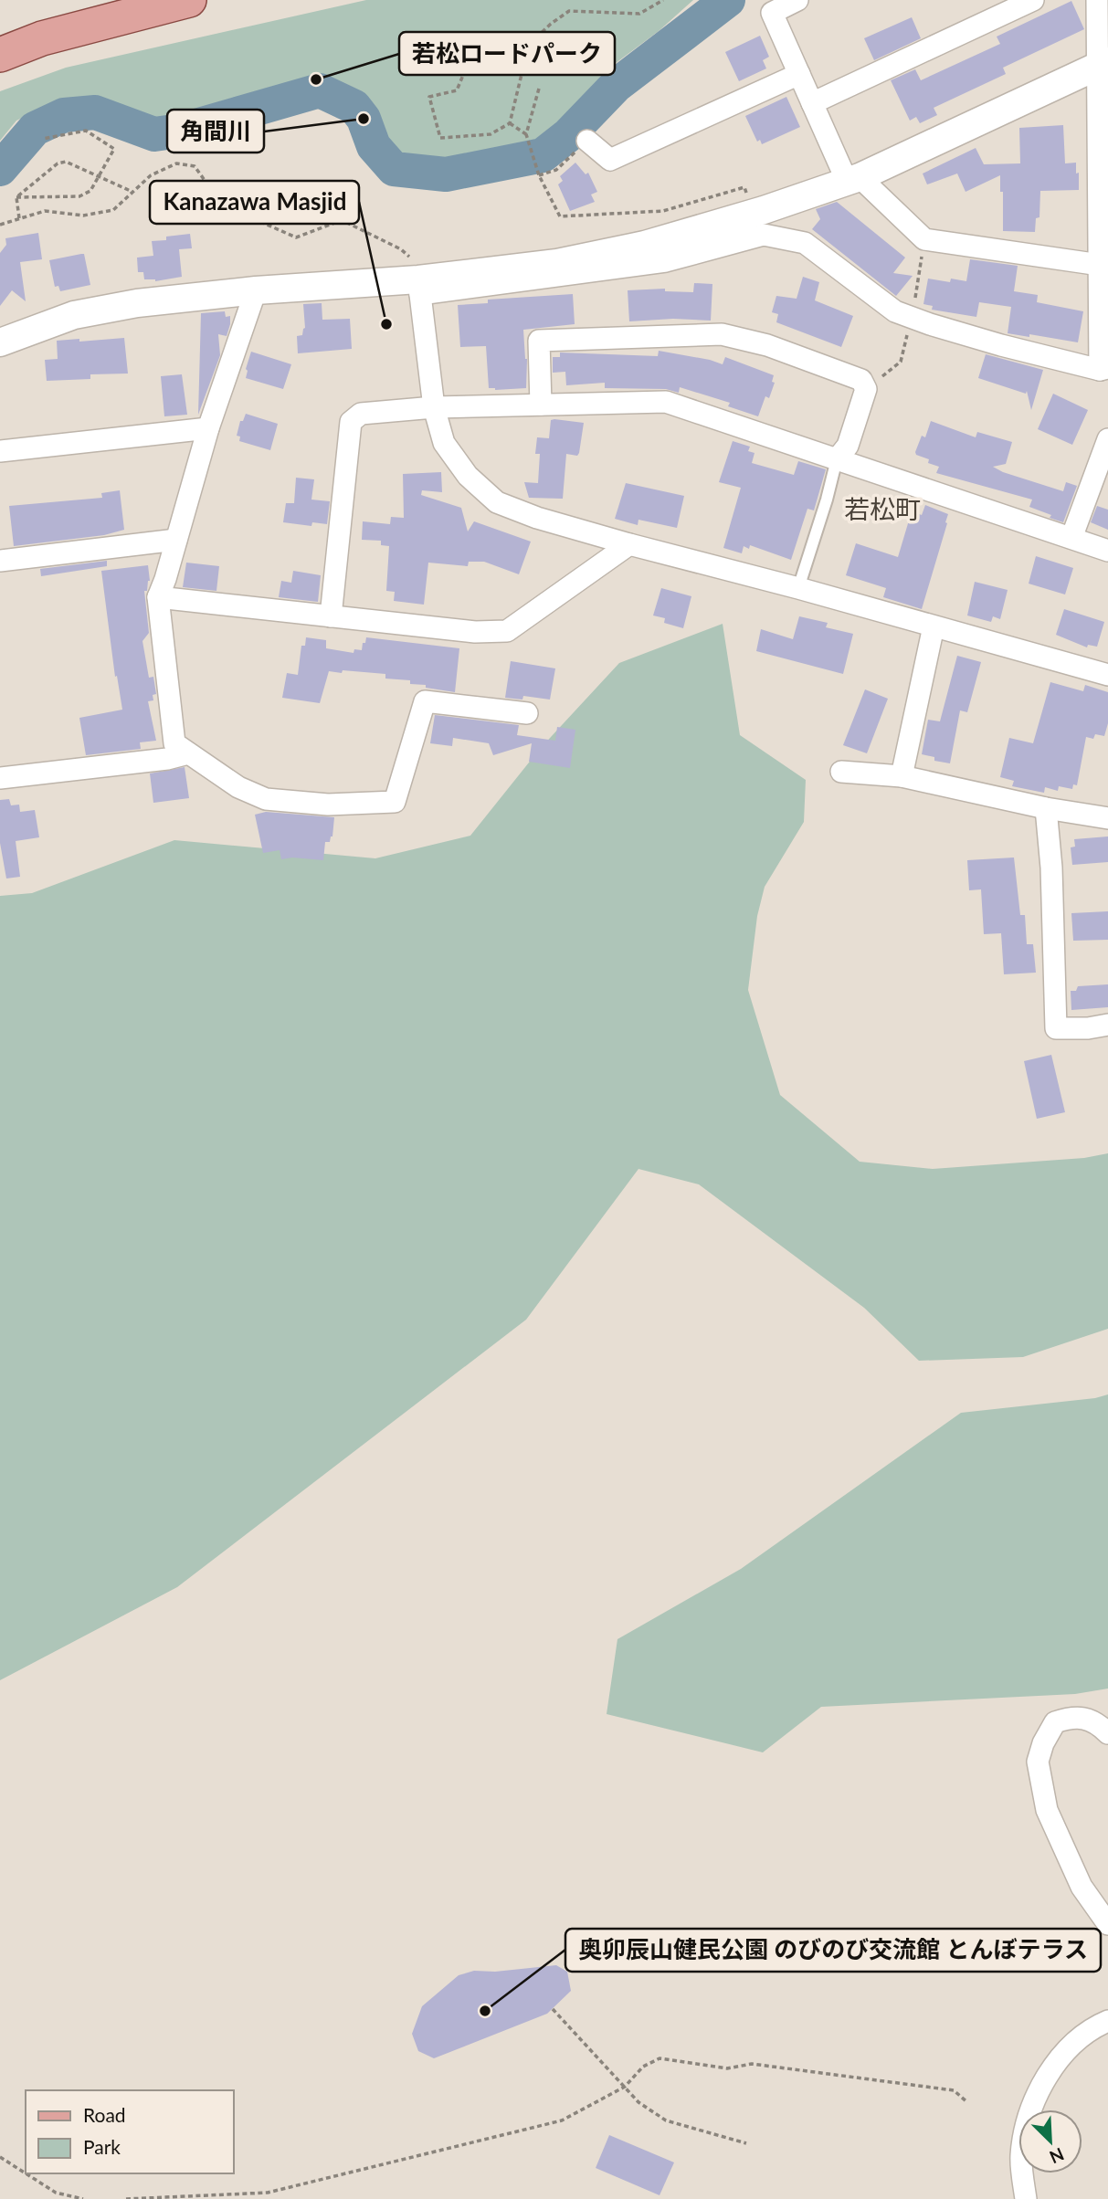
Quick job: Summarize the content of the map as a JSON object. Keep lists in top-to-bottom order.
{
  "districts": ["若松町"],
  "places": [
    "若松ロードパーク",
    "角間川",
    "Kanazawa Masjid",
    "奥卯辰山健民公園 のびのび交流館 とんぼテラス"
  ],
  "legend": ["Road", "Park"],
  "north": "bottom right"
}
